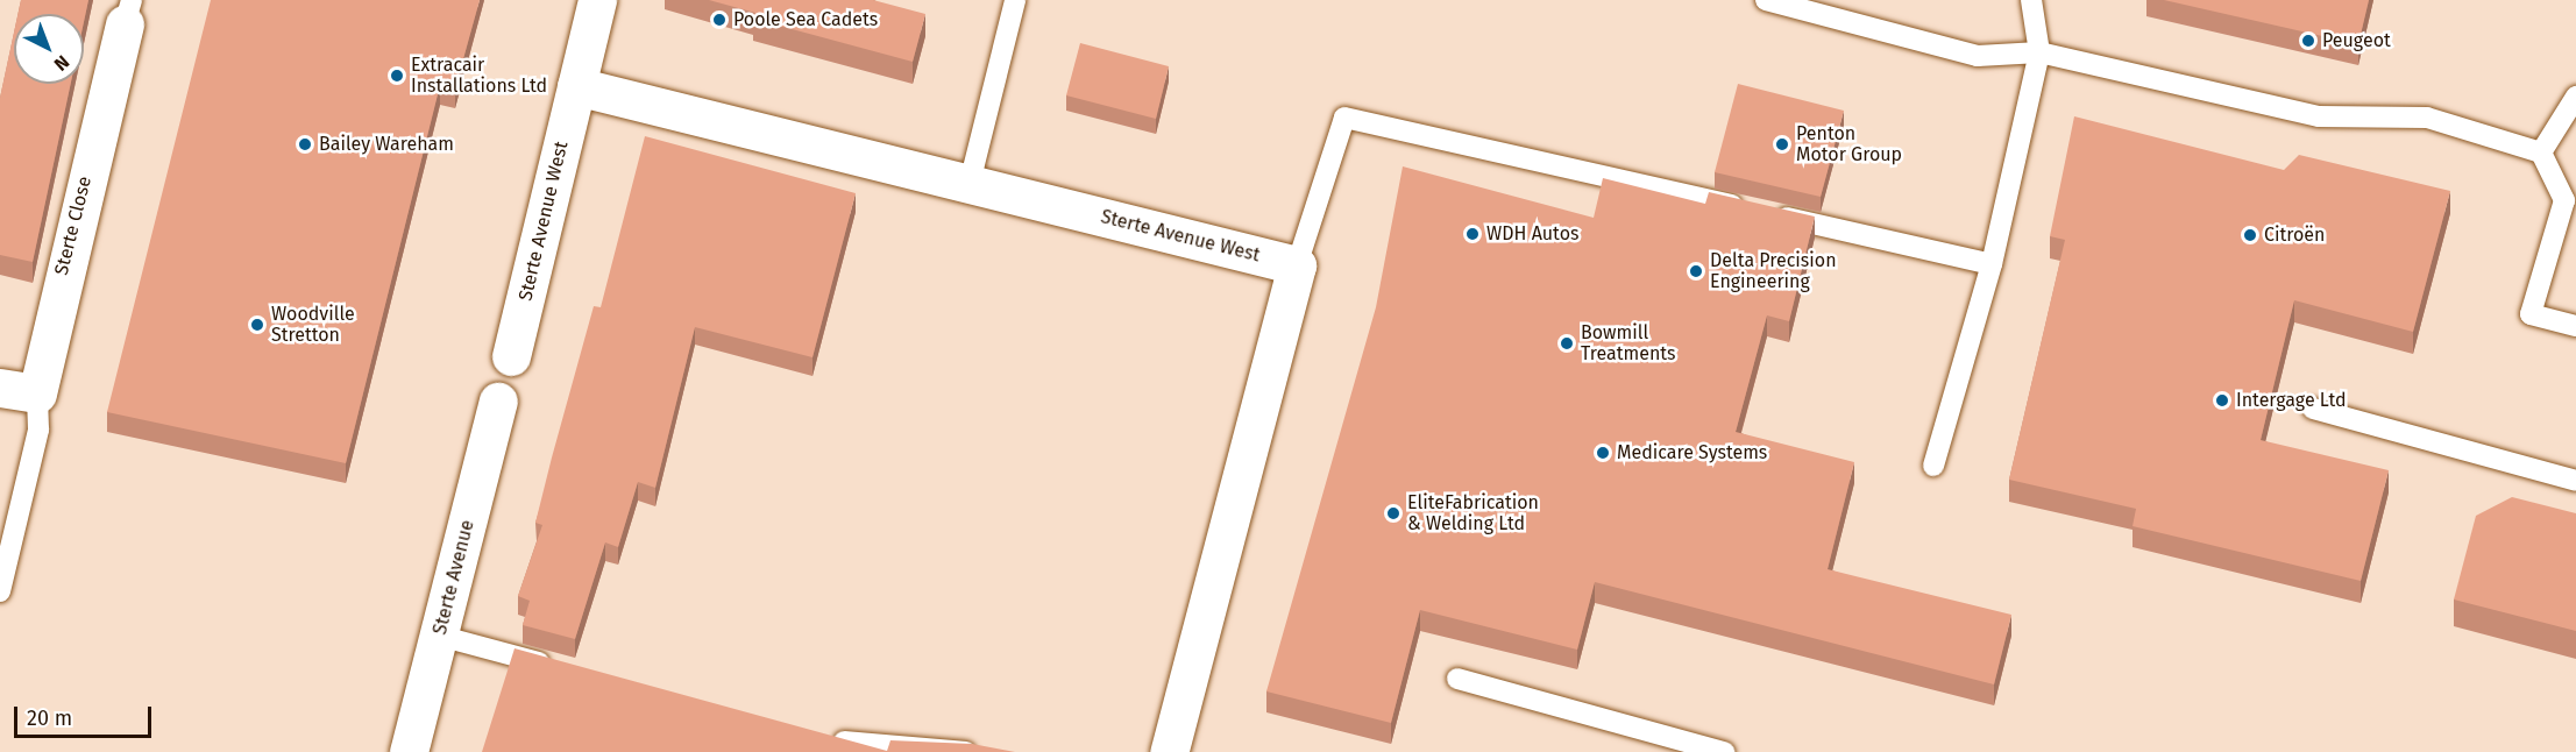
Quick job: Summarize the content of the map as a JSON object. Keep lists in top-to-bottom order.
{
  "streets": {
    "street": ["Sterte Avenue West", "Sterte Close", "Sterte Avenue"]
  },
  "places": [
    "Poole Sea Cadets",
    "Peugeot",
    "Extracair Installations Ltd",
    "Bailey Wareham",
    "Penton Motor Group",
    "WDH Autos",
    "Citroën",
    "Delta Precision Engineering",
    "Woodville Stretton",
    "Bowmill Treatments",
    "Intergage Ltd",
    "Medicare Systems",
    "EliteFabrication & Welding Ltd"
  ],
  "scale_bar": "20 m",
  "north": "bottom right"
}
